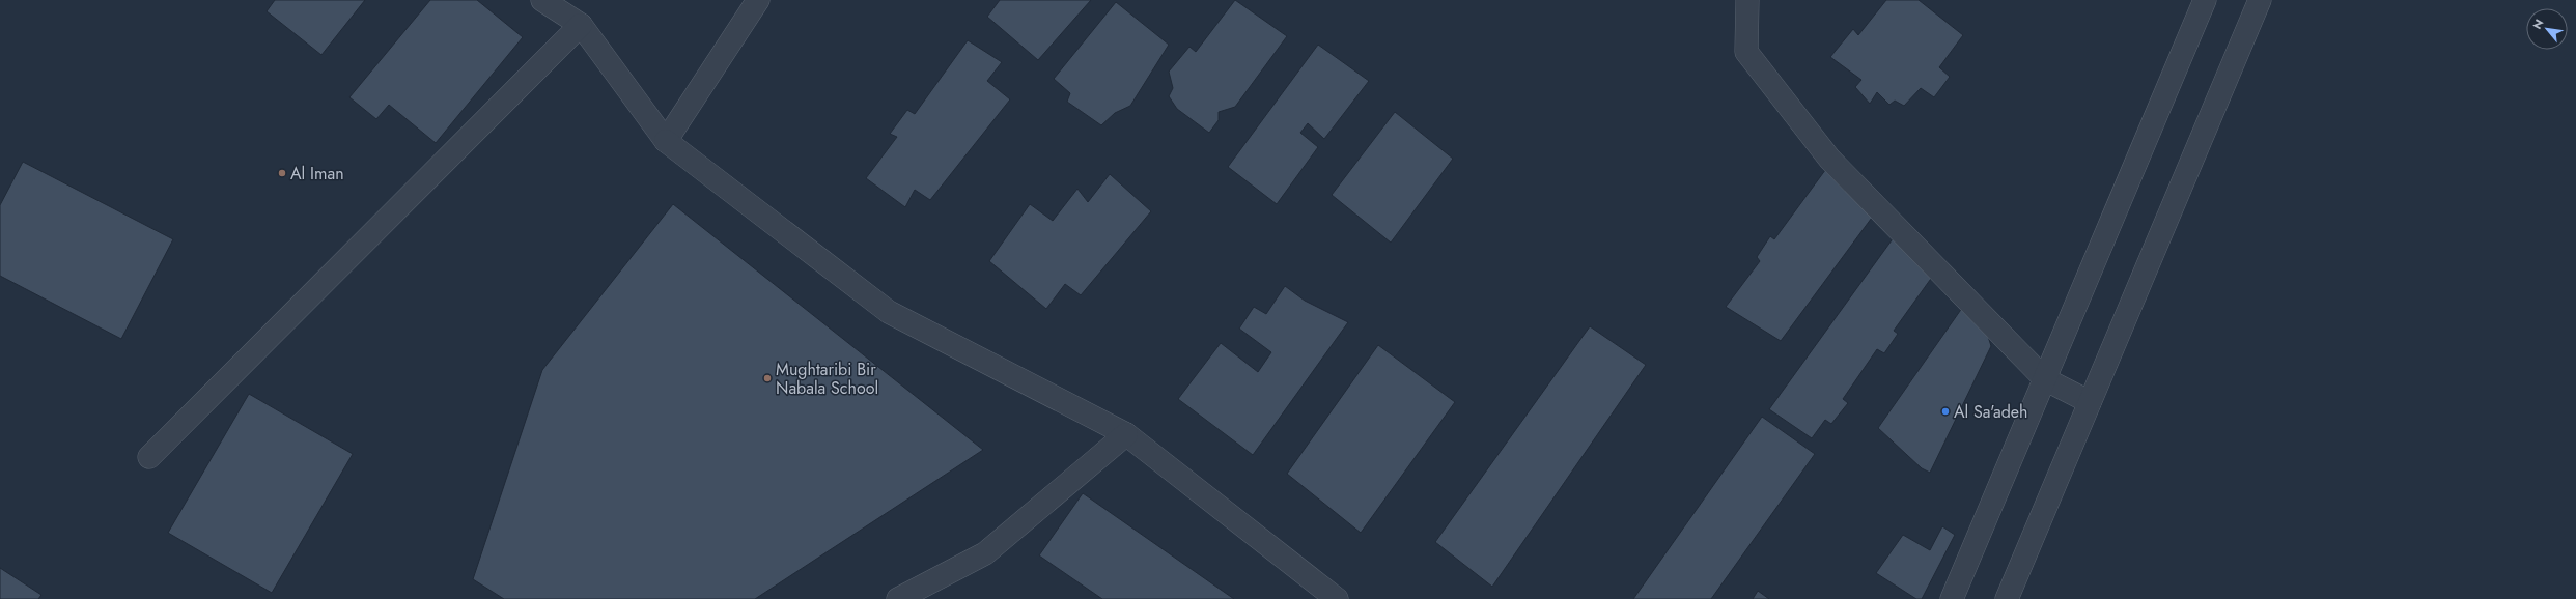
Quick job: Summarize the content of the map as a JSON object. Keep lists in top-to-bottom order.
{
  "places": ["Al Iman", "Mughtaribi Bir Nabala School", "Al Sa'adeh"],
  "north": "top left"
}
